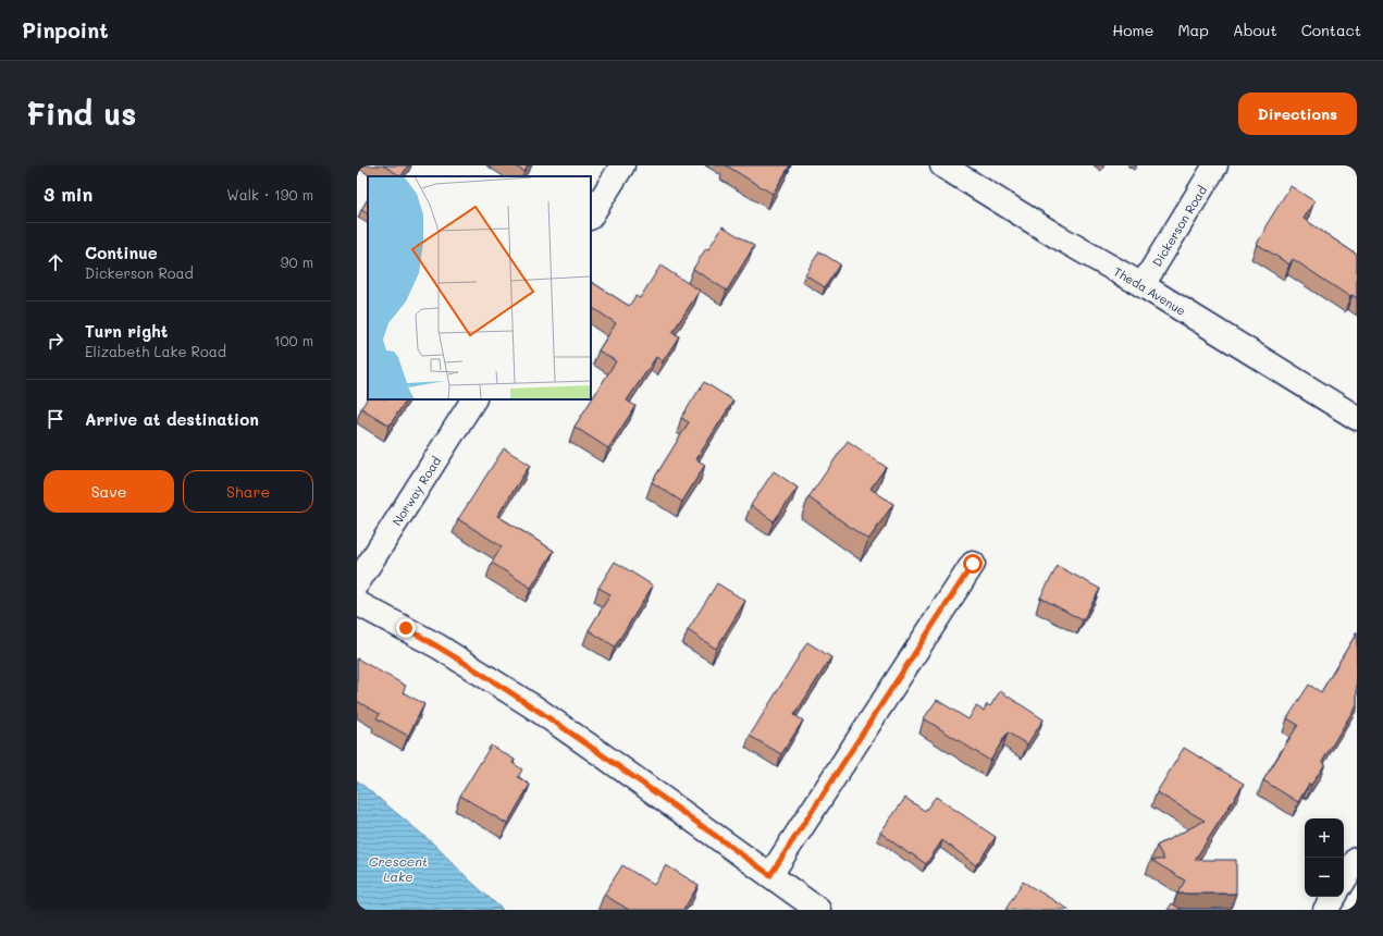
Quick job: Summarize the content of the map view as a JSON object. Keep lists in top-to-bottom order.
{
  "streets": {
    "street": ["Dickerson Road", "Theda Avenue", "Norway Road"]
  },
  "crossings": [
    ["Dickerson Road", "Theda Avenue"]
  ],
  "water": ["Crescent Lake"],
  "page": {
    "header": "Pinpoint",
    "nav": [
      "Home",
      "Map",
      "About",
      "Contact"
    ],
    "buttons": [
      "Directions",
      ["Save", "Share"]
    ],
    "title": "Find us",
    "heading": ["3 min", "Walk · 190 m"],
    "list": [
      ["Continue", "Dickerson Road", "90 m"],
      ["Turn right", "Elizabeth Lake Road", "100 m"],
      "Arrive at destination"
    ],
    "map_buttons": ["+", "−"]
  }
}
